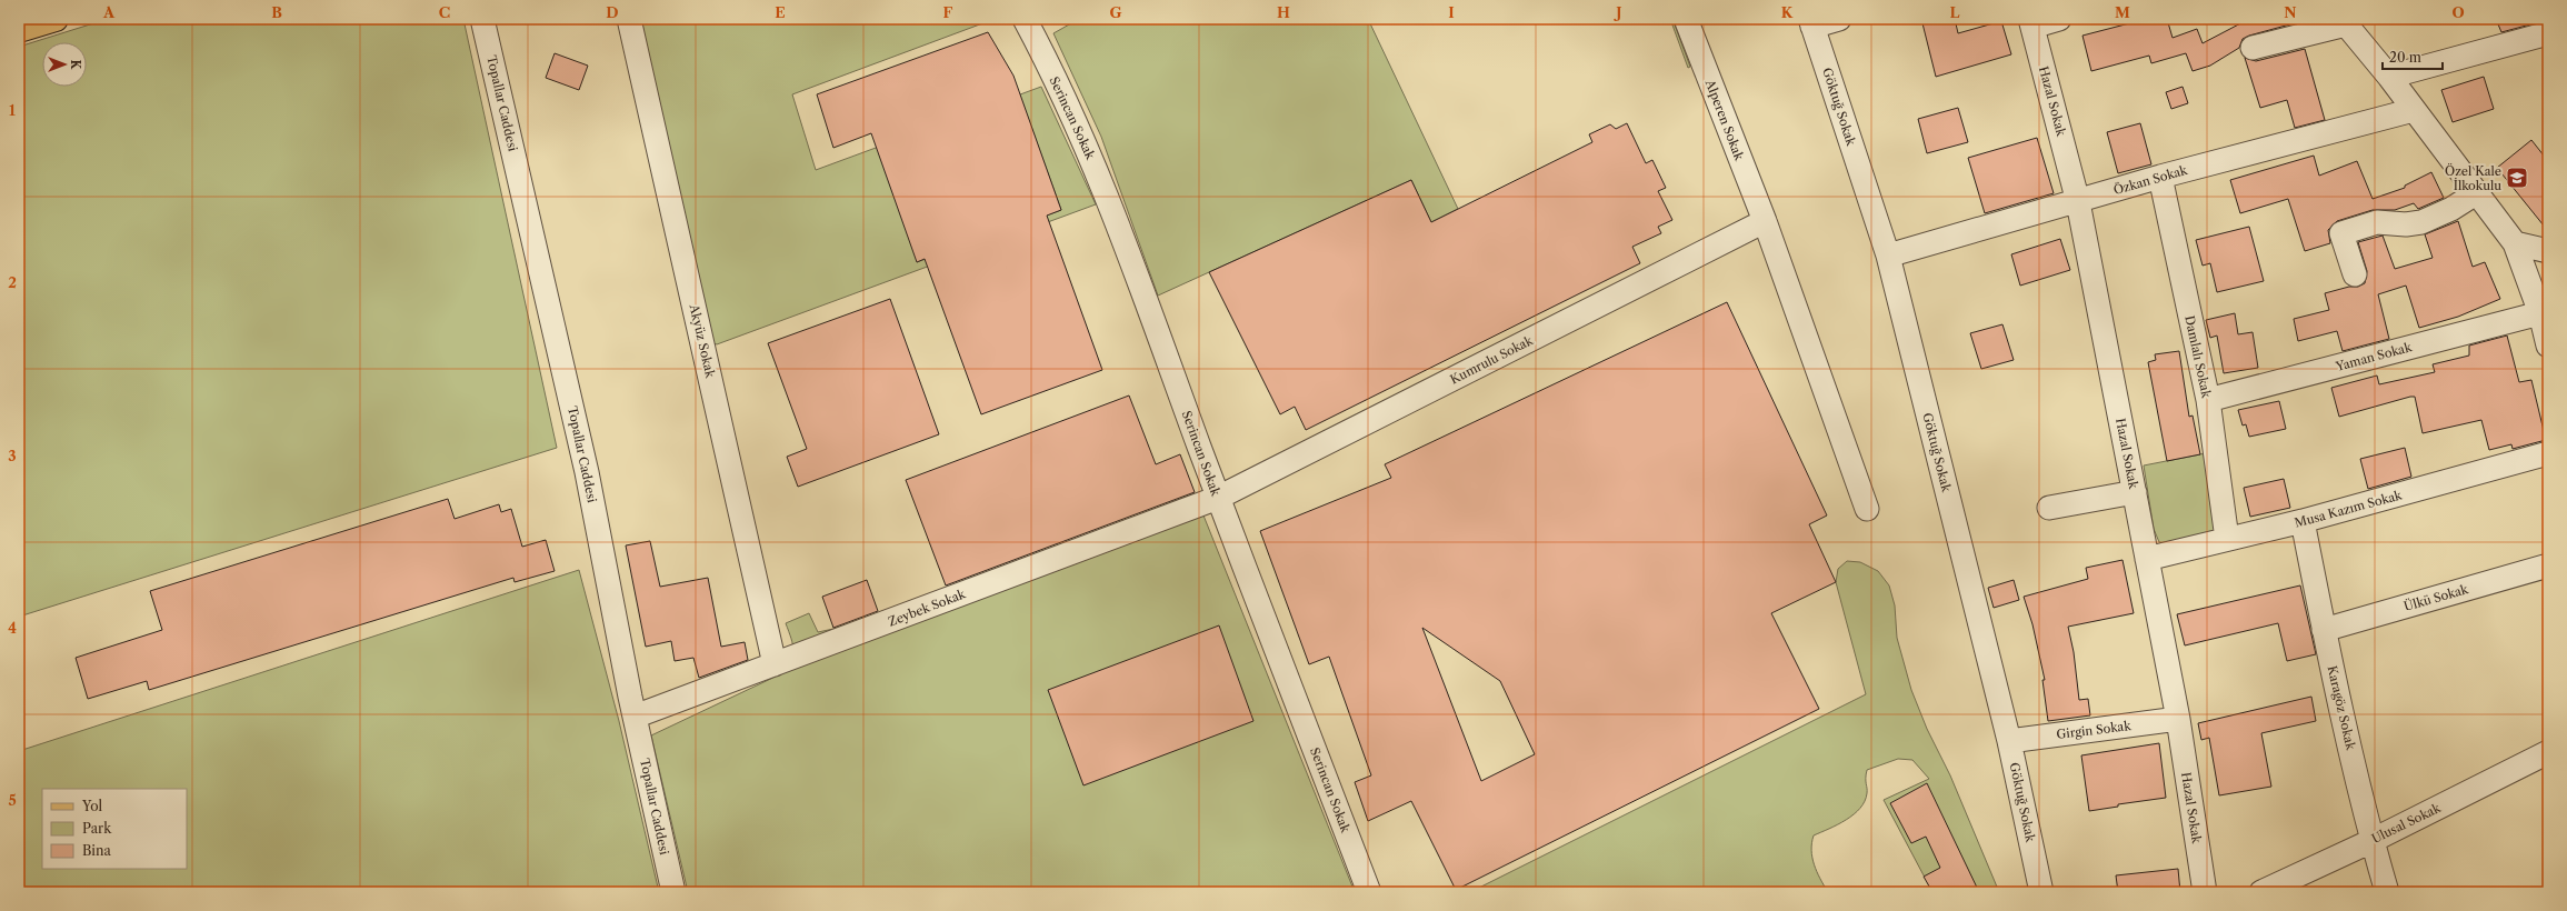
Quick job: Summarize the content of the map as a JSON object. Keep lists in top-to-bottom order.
{
  "streets": {
    "street": [
      "Hazal Sokak",
      "Topallar Caddesi",
      "Göktuğ Sokak",
      "Serincan Sokak",
      "Alperen Sokak",
      "Özkan Sokak",
      "Akyüz Sokak",
      "Damlalı Sokak",
      "Yaman Sokak",
      "Kumrulu Sokak",
      "Musa Kazım Sokak",
      "Ülkü Sokak",
      "Zeybek Sokak",
      "Karagöz Sokak",
      "Girgin Sokak",
      "Ulusal Sokak"
    ]
  },
  "crossings": [
    ["Hazal Sokak", "Özkan Sokak"],
    ["Hazal Sokak", "Musa Kazım Sokak"],
    ["Hazal Sokak", "Girgin Sokak"],
    ["Topallar Caddesi", "Zeybek Sokak"],
    ["Göktuğ Sokak", "Özkan Sokak"],
    ["Göktuğ Sokak", "Girgin Sokak"],
    ["Serincan Sokak", "Kumrulu Sokak"],
    ["Serincan Sokak", "Zeybek Sokak"],
    ["Alperen Sokak", "Kumrulu Sokak"],
    ["Özkan Sokak", "Damlalı Sokak"],
    ["Akyüz Sokak", "Zeybek Sokak"],
    ["Damlalı Sokak", "Yaman Sokak"],
    ["Damlalı Sokak", "Musa Kazım Sokak"],
    ["Kumrulu Sokak", "Zeybek Sokak"],
    ["Musa Kazım Sokak", "Karagöz Sokak"],
    ["Ülkü Sokak", "Karagöz Sokak"],
    ["Karagöz Sokak", "Ulusal Sokak"]
  ],
  "places": {
    "school or university": ["Özel Kale İlkokulu"]
  },
  "legend": ["Yol", "Park", "Bina"],
  "scale_bar": "20 m",
  "north": "right",
  "grid": {
    "columns": [
      "A",
      "B",
      "C",
      "D",
      "E",
      "F",
      "G",
      "H",
      "I",
      "J",
      "K",
      "L",
      "M",
      "N",
      "O"
    ],
    "rows": [
      "1",
      "2",
      "3",
      "4",
      "5"
    ]
  }
}
